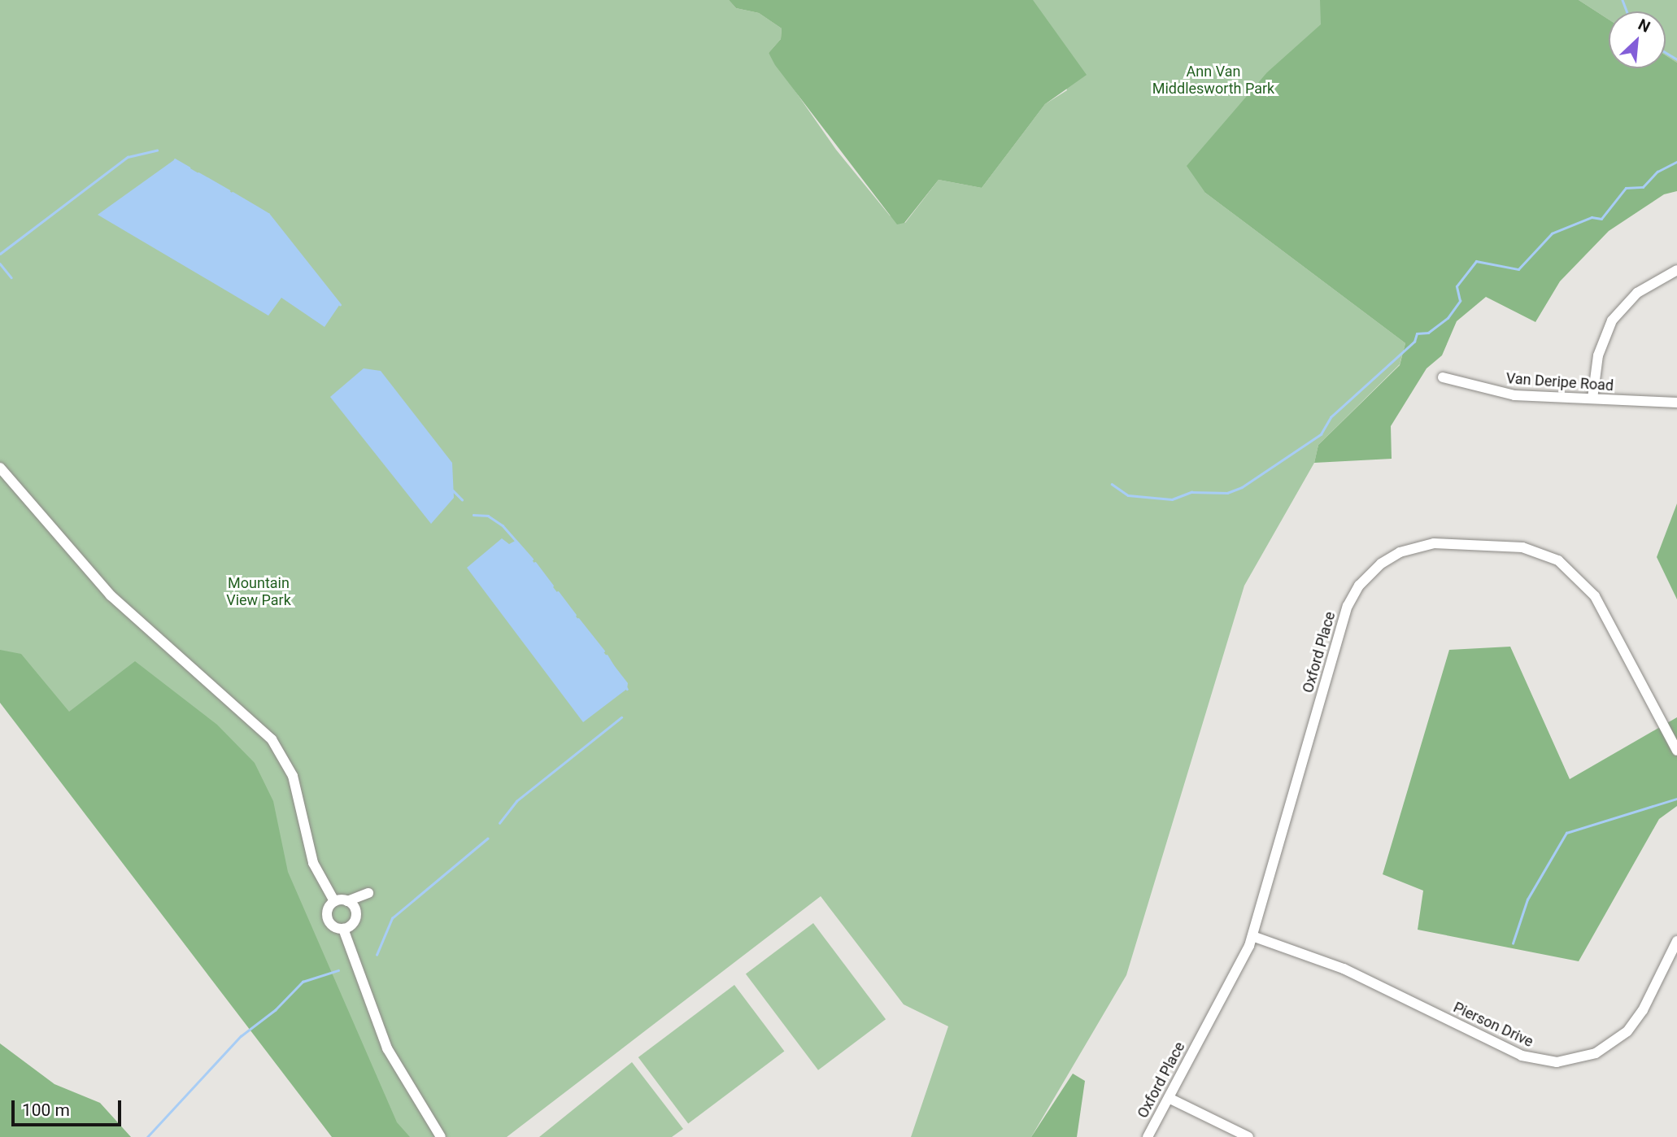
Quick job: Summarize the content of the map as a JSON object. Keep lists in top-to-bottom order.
{
  "streets": {
    "street": ["Van Deripe Road", "Oxford Place", "Pierson Drive"]
  },
  "crossings": [
    ["Oxford Place", "Pierson Drive"]
  ],
  "parks": ["Ann Van Middlesworth Park", "Mountain View Park"],
  "scale_bar": "100 m",
  "north": "top right"
}
